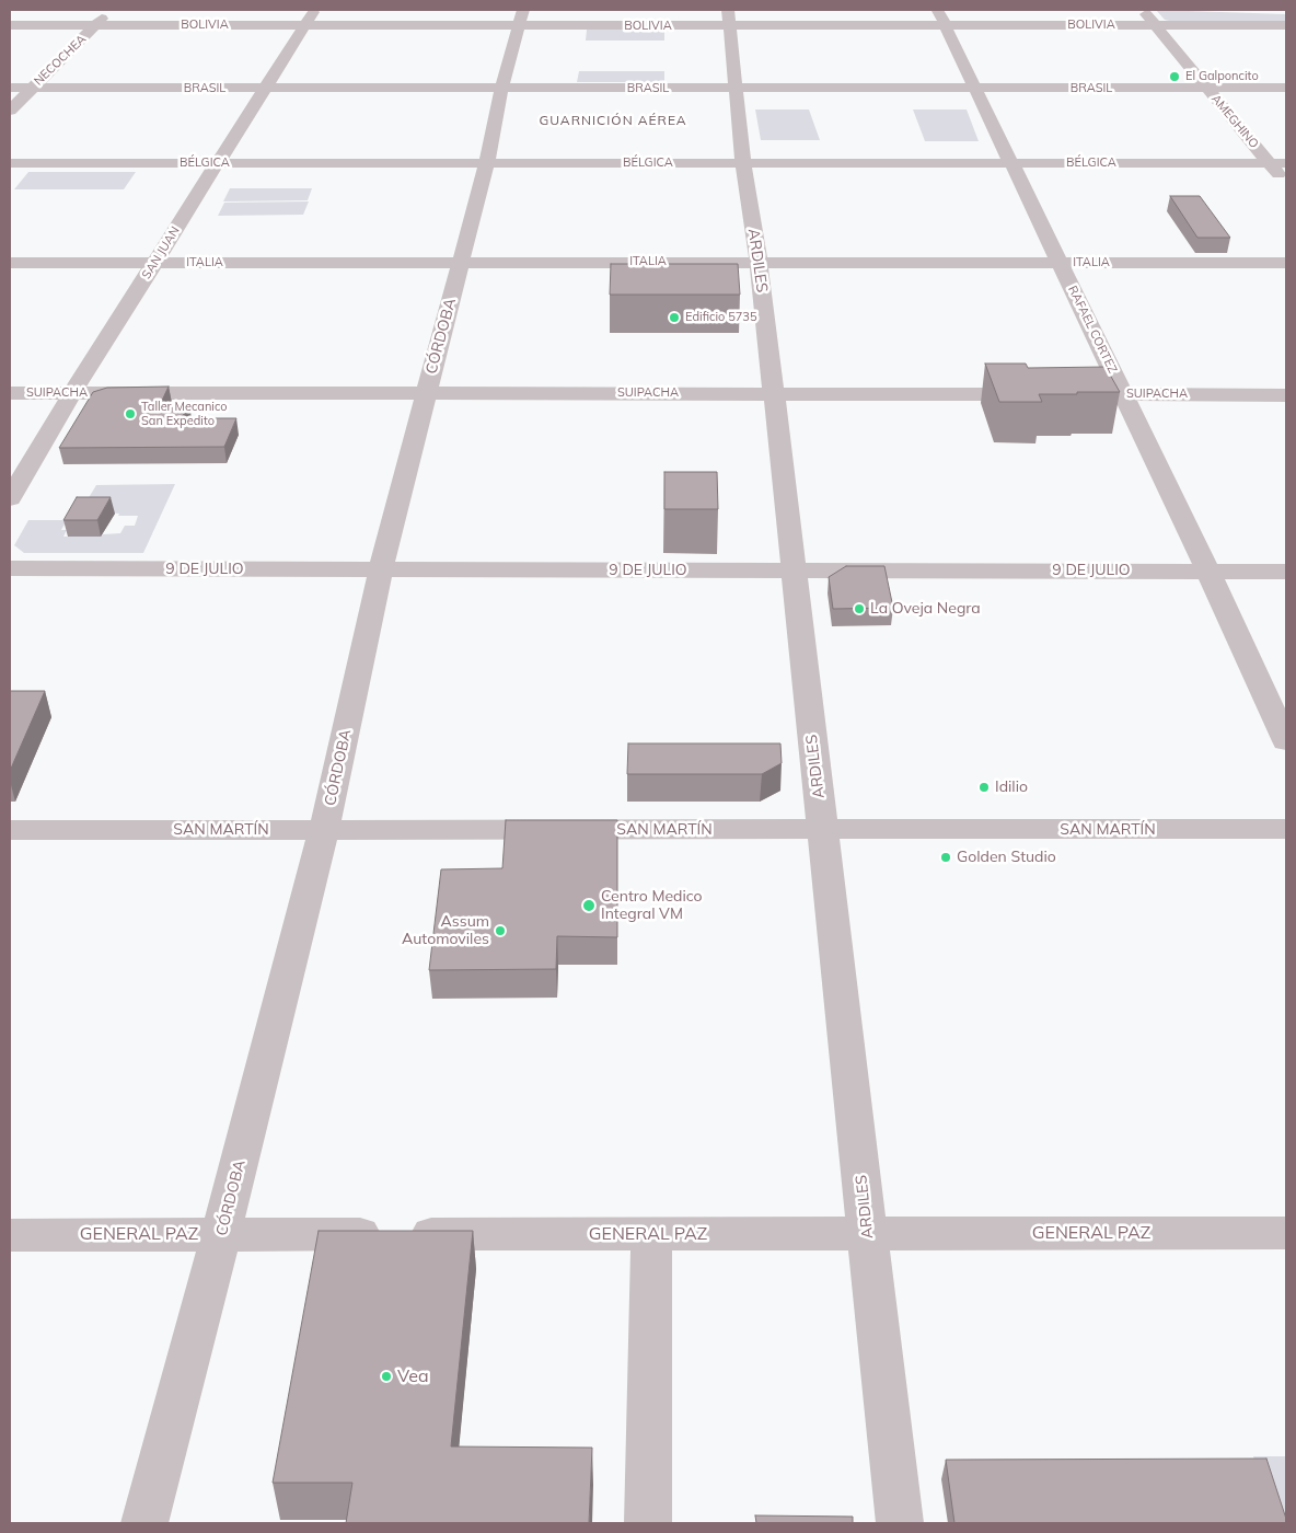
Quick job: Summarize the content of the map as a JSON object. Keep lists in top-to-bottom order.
{
  "streets": {
    "street": [
      "BOLIVIA",
      "NECOCHEA",
      "BRASIL",
      "AMEGHINO",
      "BÉLGICA",
      "SAN JUAN",
      "ARDILES",
      "ITALIA",
      "RAFAEL CORTEZ",
      "CÓRDOBA",
      "SUIPACHA",
      "9 DE JULIO",
      "SAN MARTÍN",
      "GENERAL PAZ"
    ]
  },
  "crossings": [
    ["BOLIVIA", "NECOCHEA"],
    ["BOLIVIA", "AMEGHINO"],
    ["BOLIVIA", "SAN JUAN"],
    ["BOLIVIA", "ARDILES"],
    ["BOLIVIA", "RAFAEL CORTEZ"],
    ["BOLIVIA", "CÓRDOBA"],
    ["NECOCHEA", "BRASIL"],
    ["BRASIL", "AMEGHINO"],
    ["BRASIL", "SAN JUAN"],
    ["BRASIL", "ARDILES"],
    ["BRASIL", "RAFAEL CORTEZ"],
    ["BRASIL", "CÓRDOBA"],
    ["AMEGHINO", "BÉLGICA"],
    ["BÉLGICA", "SAN JUAN"],
    ["BÉLGICA", "ARDILES"],
    ["BÉLGICA", "RAFAEL CORTEZ"],
    ["BÉLGICA", "CÓRDOBA"],
    ["SAN JUAN", "ITALIA"],
    ["SAN JUAN", "SUIPACHA"],
    ["ARDILES", "ITALIA"],
    ["ARDILES", "SUIPACHA"],
    ["ARDILES", "9 DE JULIO"],
    ["ARDILES", "SAN MARTÍN"],
    ["ARDILES", "GENERAL PAZ"],
    ["ITALIA", "RAFAEL CORTEZ"],
    ["ITALIA", "CÓRDOBA"],
    ["RAFAEL CORTEZ", "SUIPACHA"],
    ["RAFAEL CORTEZ", "9 DE JULIO"],
    ["CÓRDOBA", "SUIPACHA"],
    ["CÓRDOBA", "9 DE JULIO"],
    ["CÓRDOBA", "SAN MARTÍN"],
    ["CÓRDOBA", "GENERAL PAZ"]
  ],
  "districts": ["GUARNICIÓN AÉREA"],
  "places": [
    "El Galponcito",
    "Edificio 5735",
    "Taller Mecanico San Expedito",
    "La Oveja Negra",
    "Idilio",
    "Golden Studio",
    "Centro Medico Integral VM",
    "Assum Automoviles",
    "Vea"
  ]
}
